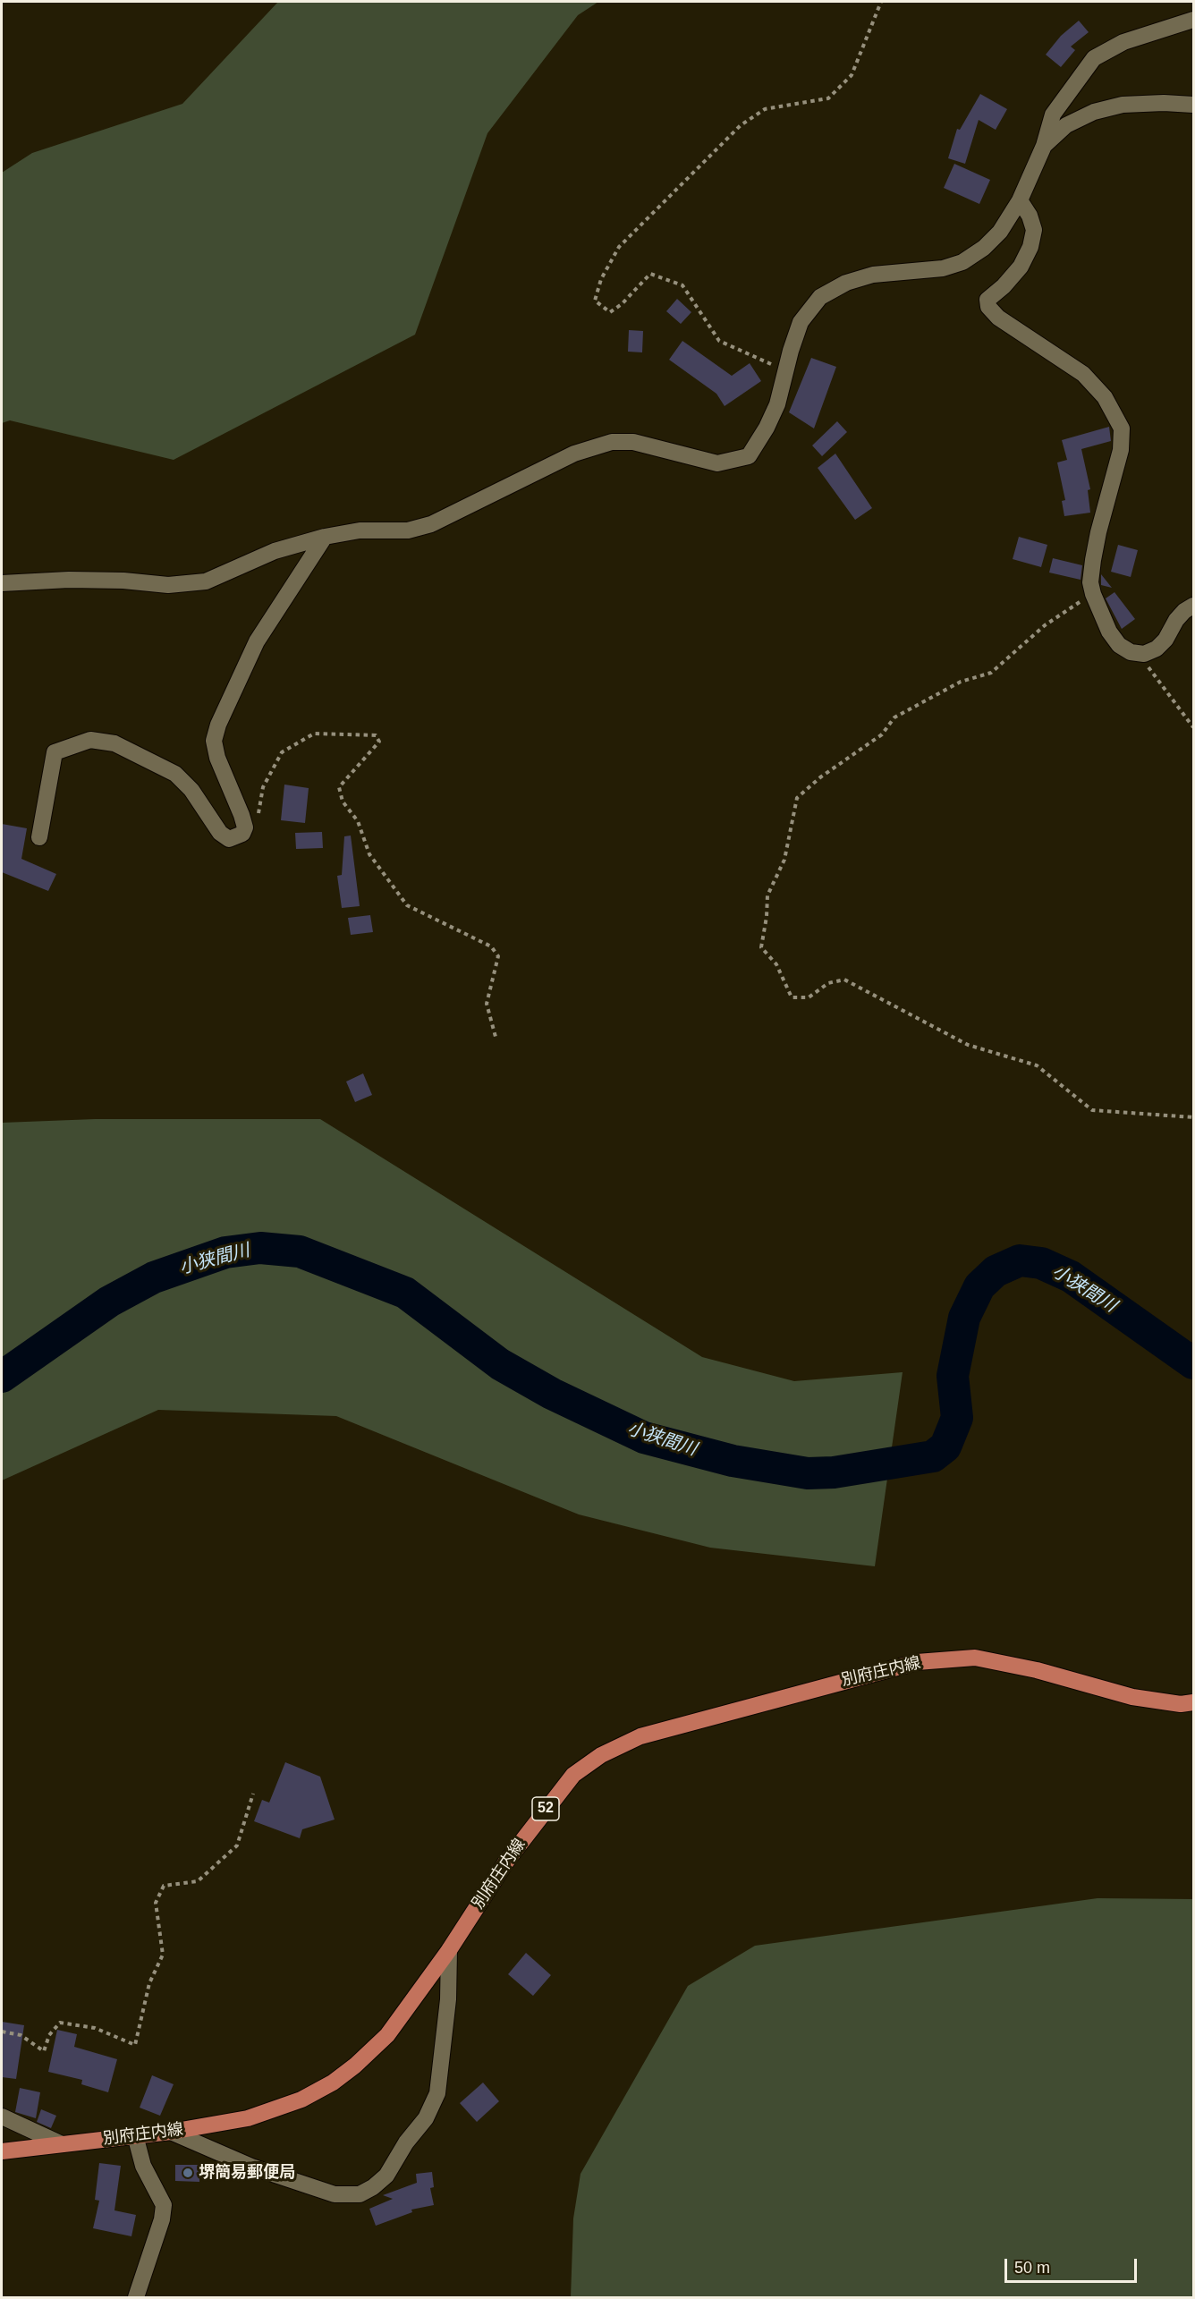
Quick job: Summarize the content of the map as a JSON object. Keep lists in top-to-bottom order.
{
  "streets": {
    "main road": ["別府庄内線", "52"]
  },
  "water": ["小狭間川"],
  "places": ["堺簡易郵便局"],
  "scale_bar": "50 m"
}
